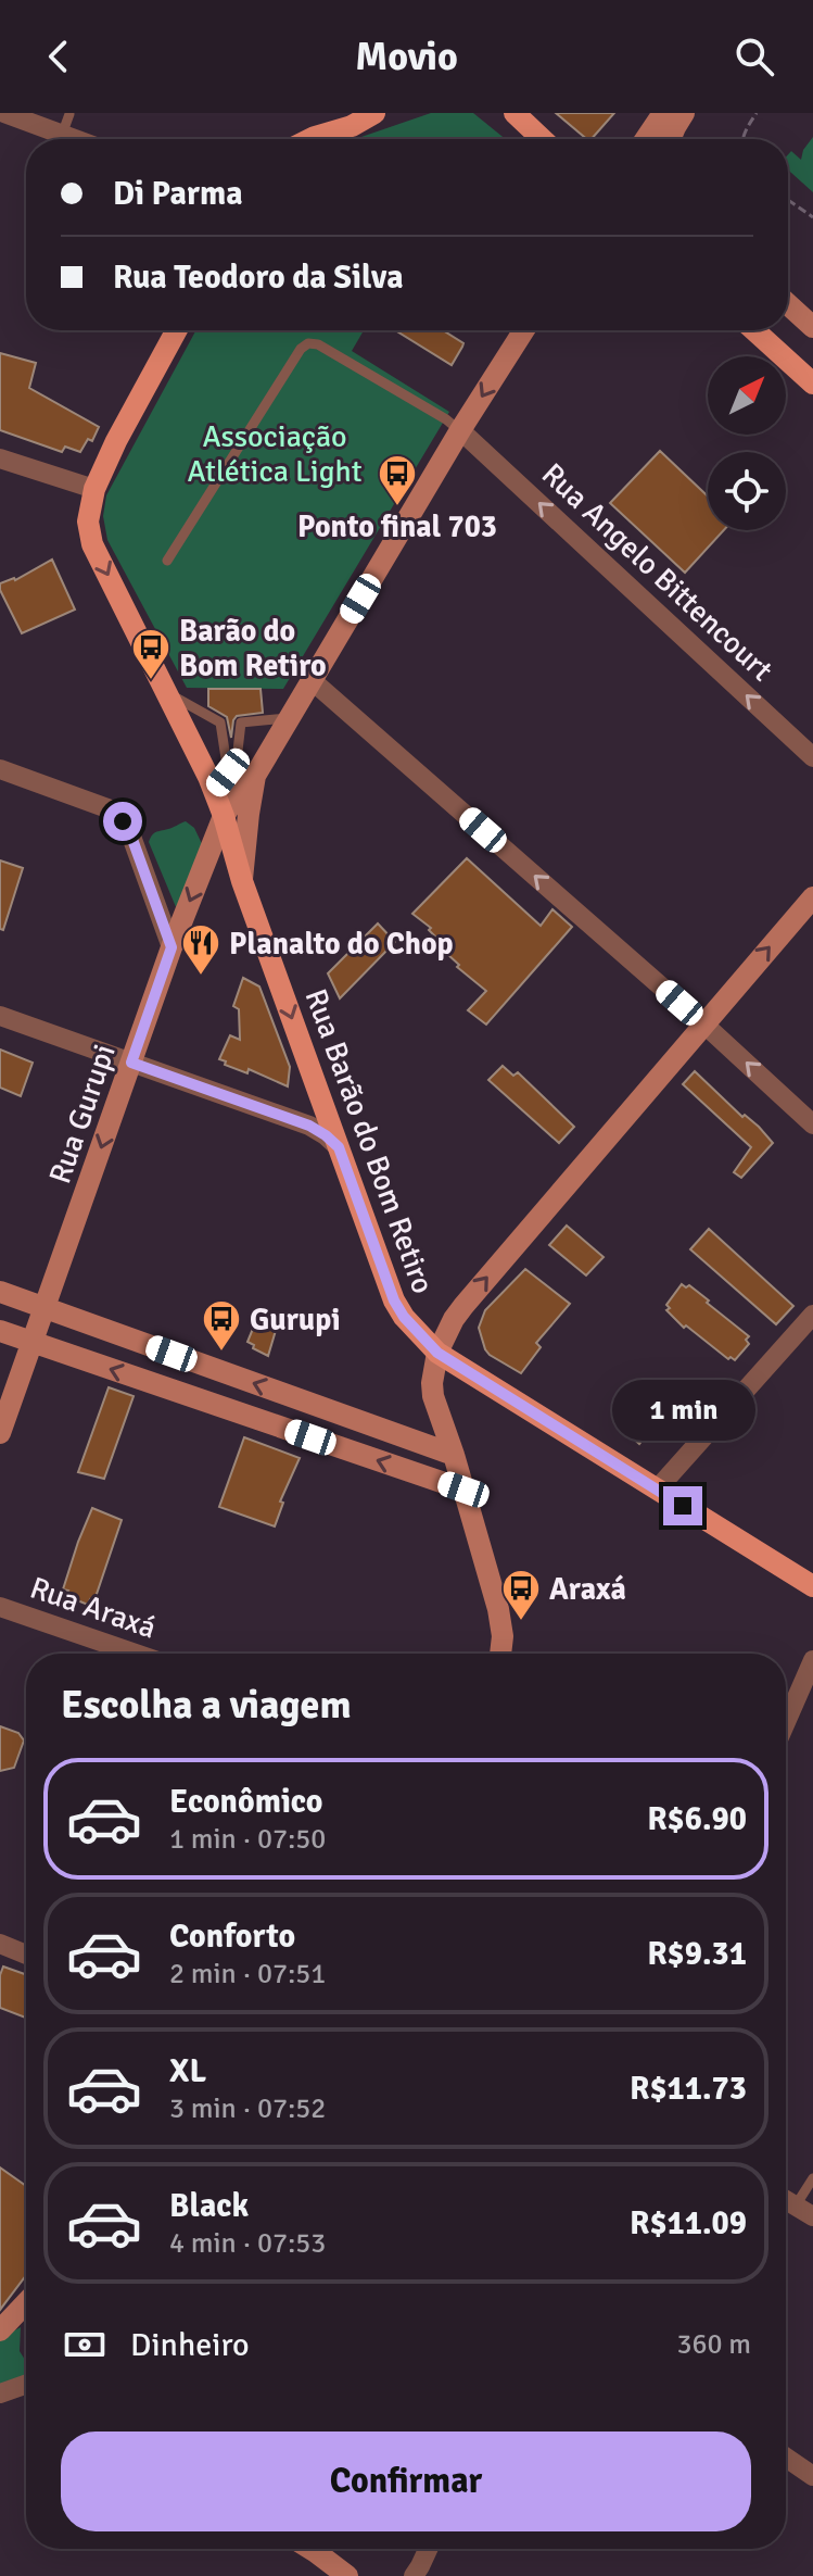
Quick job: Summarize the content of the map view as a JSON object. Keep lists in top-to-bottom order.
{
  "streets": {
    "main road": ["Rua Gurupi", "Rua Barão do Bom Retiro"],
    "street": ["Rua Angelo Bittencourt", "Rua Araxá"]
  },
  "crossings": [
    ["Rua Angelo Bittencourt", "Rua Barão do Bom Retiro"],
    ["Rua Gurupi", "Rua Barão do Bom Retiro"]
  ],
  "one_way": ["Rua Angelo Bittencourt", "Rua Gurupi"],
  "parks": ["Associação Atlética Light"],
  "places": {
    "bus stop": [
      "Ponto final 703",
      "Barão do Bom Retiro",
      "Gurupi",
      "Araxá"
    ],
    "restaurant": ["Planalto do Chop"]
  },
  "north": "top right",
  "page": {
    "header": "Movio",
    "banner": ["Di Parma", "Rua Teodoro da Silva"],
    "bubble": "1 min",
    "heading": "Escolha a viagem",
    "list": [
      {
        "name": "Econômico",
        "note": "1 min · 07:50",
        "value": "R$6.90"
      },
      {
        "name": "Conforto",
        "note": "2 min · 07:51",
        "value": "R$9.31"
      },
      {
        "name": "XL",
        "note": "3 min · 07:52",
        "value": "R$11.73"
      },
      {
        "name": "Black",
        "note": "4 min · 07:53",
        "value": "R$11.09"
      }
    ],
    "pay": ["Dinheiro", "360 m"],
    "buttons": "Confirmar"
  }
}
